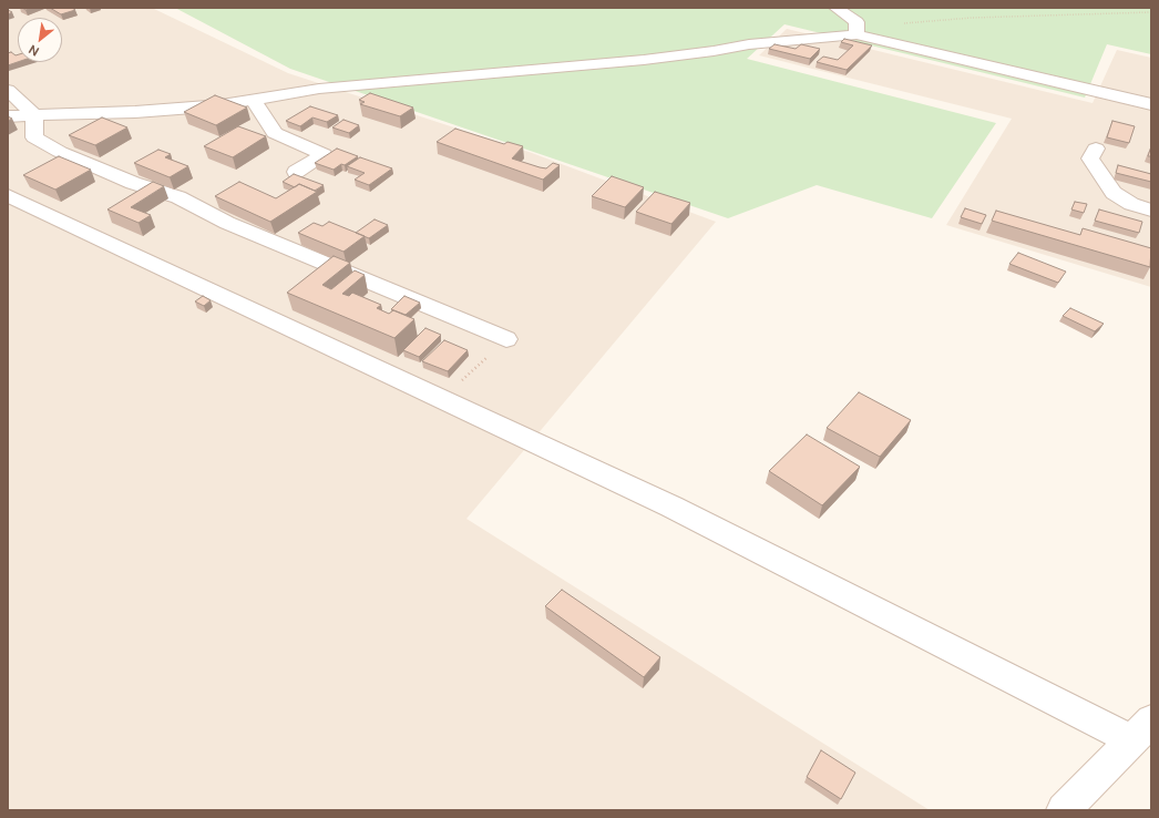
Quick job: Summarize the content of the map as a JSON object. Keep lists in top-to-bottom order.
{
  "north": "bottom left"
}
